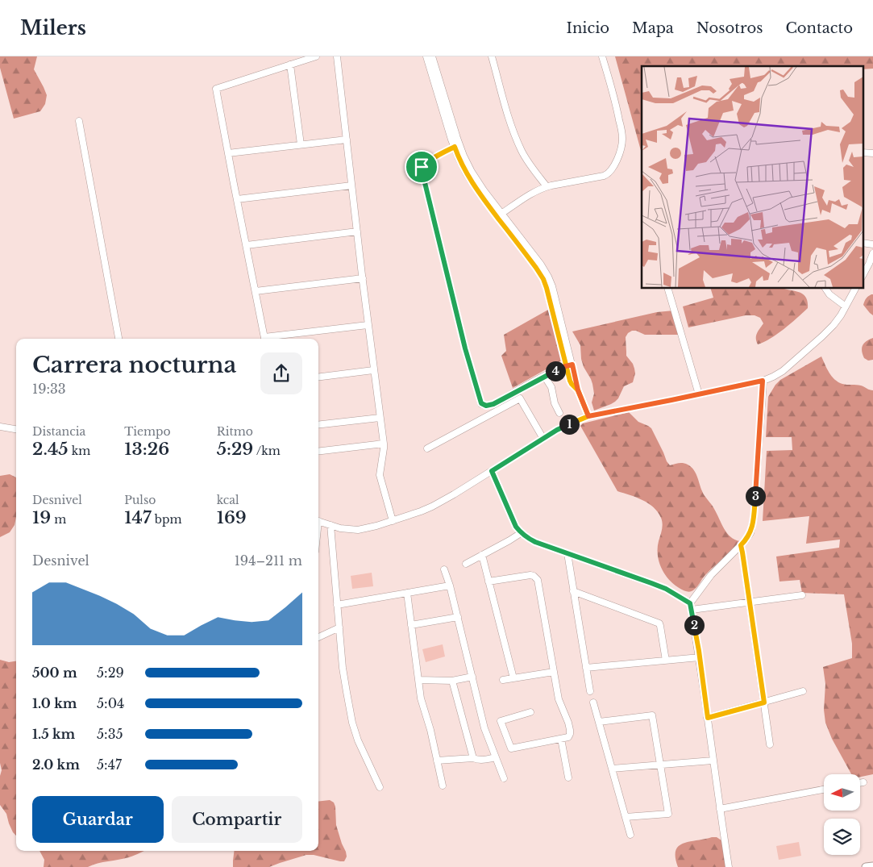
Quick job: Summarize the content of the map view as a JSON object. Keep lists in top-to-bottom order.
{
  "north": "left",
  "page": {
    "header": "Milers",
    "nav": [
      "Inicio",
      "Mapa",
      "Nosotros",
      "Contacto"
    ],
    "heading": ["Carrera nocturna", "19:33"],
    "pins": [
      "4",
      "1",
      "3",
      "2"
    ],
    "stats": [
      ["Distancia", "2.45 km"],
      ["Tiempo", "13:26"],
      ["Ritmo", "5:29 /km"],
      ["Desnivel", "19 m"],
      ["Pulso", "147 bpm"],
      ["kcal", "169"]
    ],
    "chart": ["Desnivel", "194–211 m"],
    "list": [
      {
        "name": "500 m",
        "note": "5:29"
      },
      {
        "name": "1.0 km",
        "note": "5:04"
      },
      {
        "name": "1.5 km",
        "note": "5:35"
      },
      {
        "name": "2.0 km",
        "note": "5:47"
      }
    ],
    "buttons": ["Guardar", "Compartir"]
  }
}
